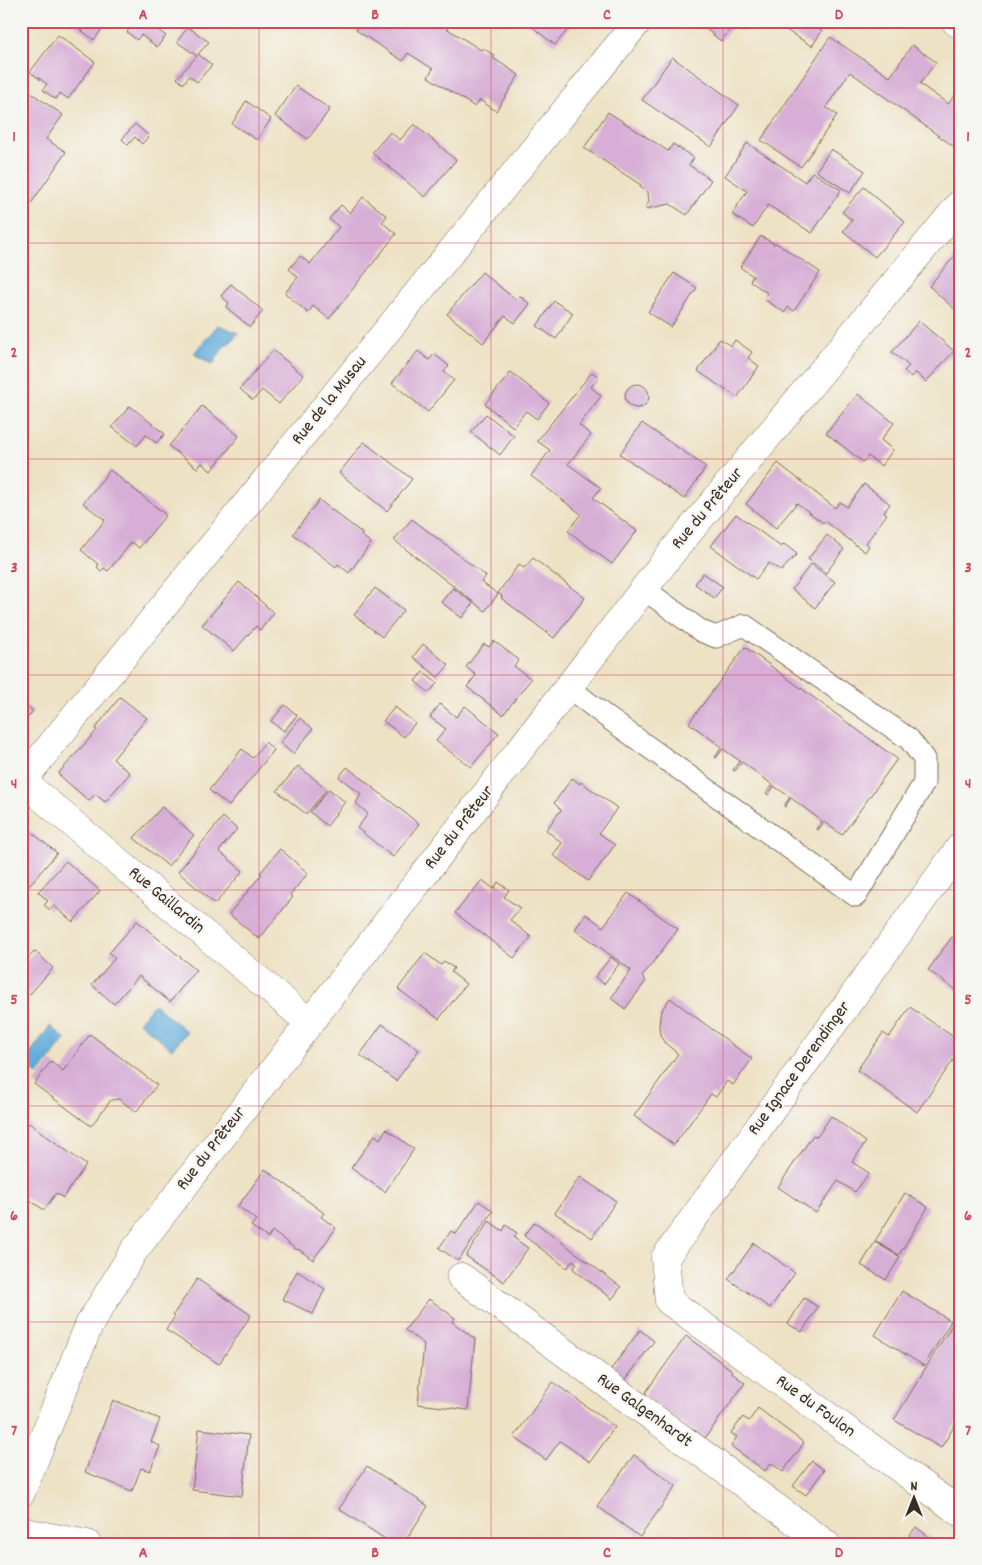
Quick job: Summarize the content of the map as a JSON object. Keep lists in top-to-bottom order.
{
  "streets": {
    "street": [
      "Rue de la Musau",
      "Rue du Prêteur",
      "Rue Gaillardin",
      "Rue Ignace Derendinger",
      "Rue du Foulon",
      "Rue Galgenhardt"
    ]
  },
  "crossings": [
    ["Rue de la Musau", "Rue Gaillardin"],
    ["Rue du Prêteur", "Rue Gaillardin"],
    ["Rue Ignace Derendinger", "Rue du Foulon"]
  ],
  "north": "top",
  "grid": {
    "columns": [
      "A",
      "B",
      "C",
      "D"
    ],
    "rows": [
      "1",
      "2",
      "3",
      "4",
      "5",
      "6",
      "7"
    ]
  }
}
